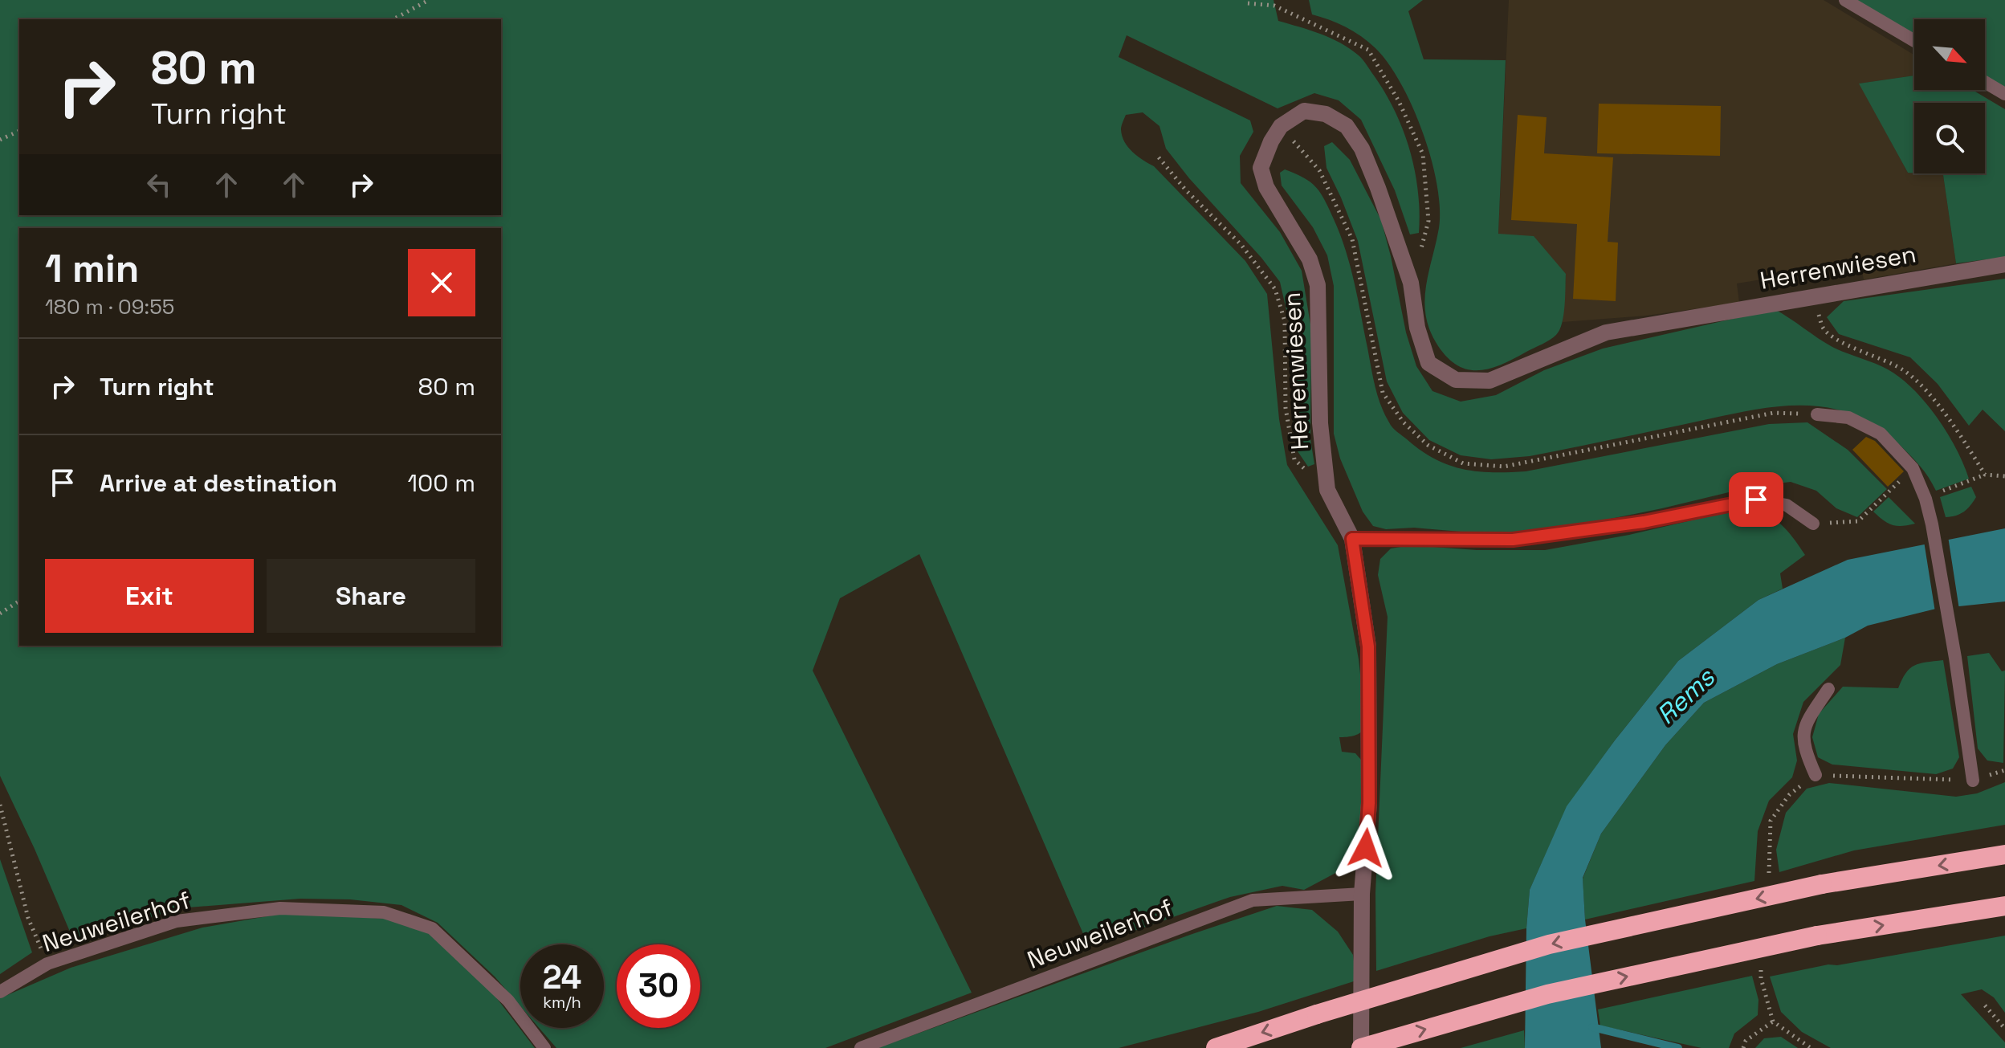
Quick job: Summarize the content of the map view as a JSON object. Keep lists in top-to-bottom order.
{
  "streets": {
    "street": ["Herrenwiesen"],
    "lane": ["Neuweilerhof"]
  },
  "crossings": [
    ["Herrenwiesen", "Neuweilerhof"]
  ],
  "water": ["Rems"],
  "north": "bottom right",
  "page": {
    "turn": ["80 m", "Turn right"],
    "heading": ["1 min", "180 m · 09:55"],
    "list": [
      {
        "name": "Turn right",
        "value": "80 m"
      },
      {
        "name": "Arrive at destination",
        "value": "100 m"
      }
    ],
    "buttons": ["Exit", "Share"],
    "speed": "24 km/h",
    "limit": "30"
  }
}
